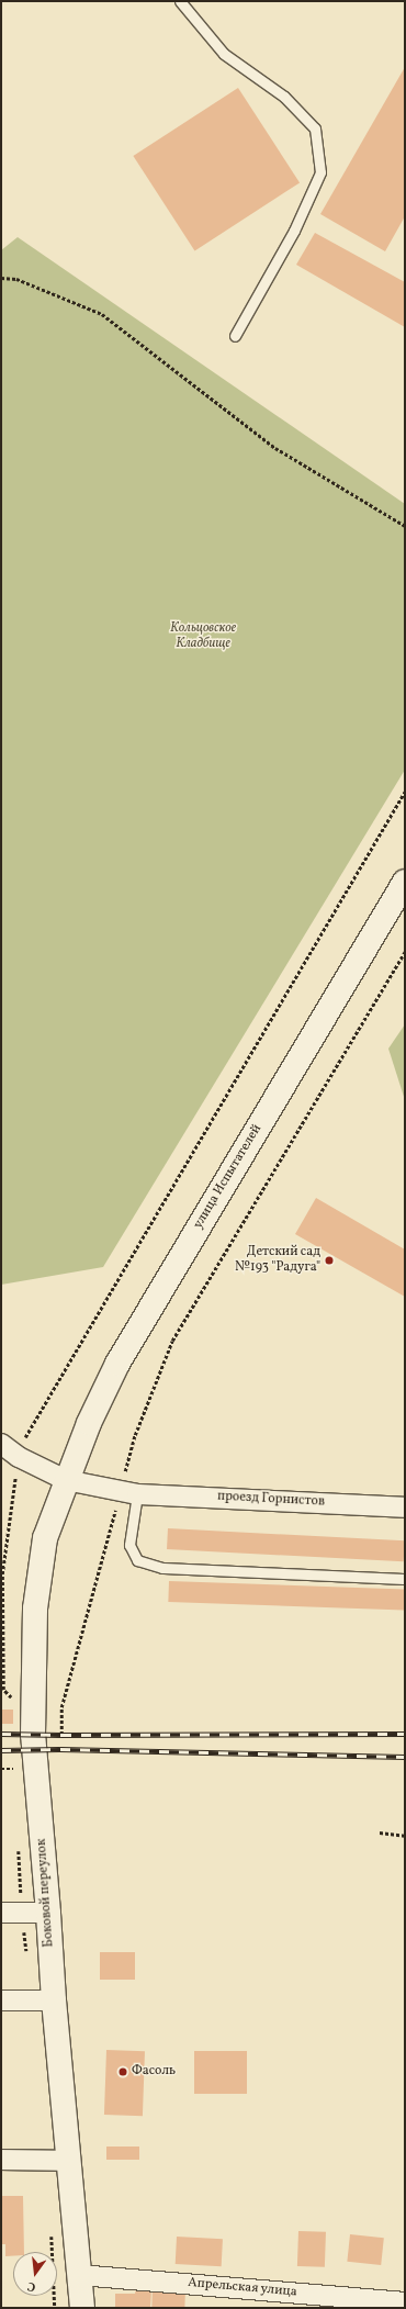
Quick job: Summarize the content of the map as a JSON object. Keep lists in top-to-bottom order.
{
  "streets": {
    "main road": ["улица Испытателей", "Боковой переулок"],
    "street": ["проезд Горнистов", "Апрельская улица"]
  },
  "crossings": [
    ["улица Испытателей", "проезд Горнистов"],
    ["улица Испытателей", "Боковой переулок"],
    ["проезд Горнистов", "Боковой переулок"],
    ["Боковой переулок", "Апрельская улица"]
  ],
  "parks": ["Кольцовское Кладбище"],
  "places": ["Детский сад №193 \"Радуга\"", "Фасоль"],
  "north": "bottom"
}
